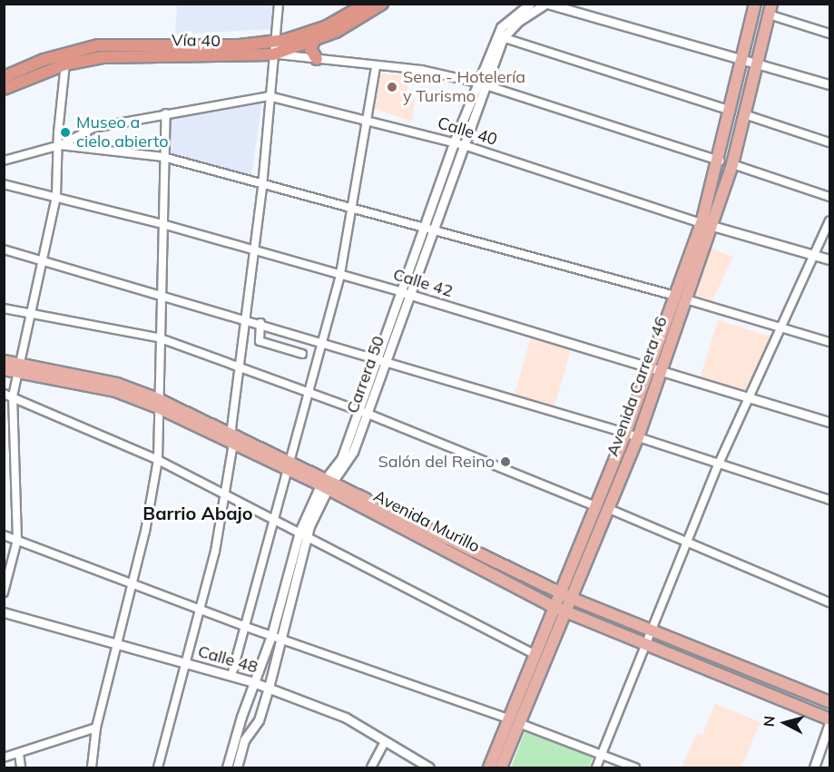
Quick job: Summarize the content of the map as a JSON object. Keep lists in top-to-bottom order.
{
  "streets": {
    "highway": ["Vía 40"],
    "main road": ["Avenida Carrera 46", "Avenida Murillo"],
    "street": [
      "Calle 40",
      "Calle 42",
      "Carrera 50",
      "Calle 48"
    ]
  },
  "crossings": [
    ["Calle 40", "Carrera 50"],
    ["Calle 40", "Avenida Carrera 46"],
    ["Calle 42", "Carrera 50"],
    ["Calle 42", "Avenida Carrera 46"],
    ["Carrera 50", "Avenida Murillo"],
    ["Carrera 50", "Calle 48"],
    ["Avenida Carrera 46", "Avenida Murillo"]
  ],
  "districts": ["Barrio Abajo"],
  "places": ["Sena - Hotelería y Turismo", "Museo a cielo abierto", "Salón del Reino"],
  "north": "left"
}
